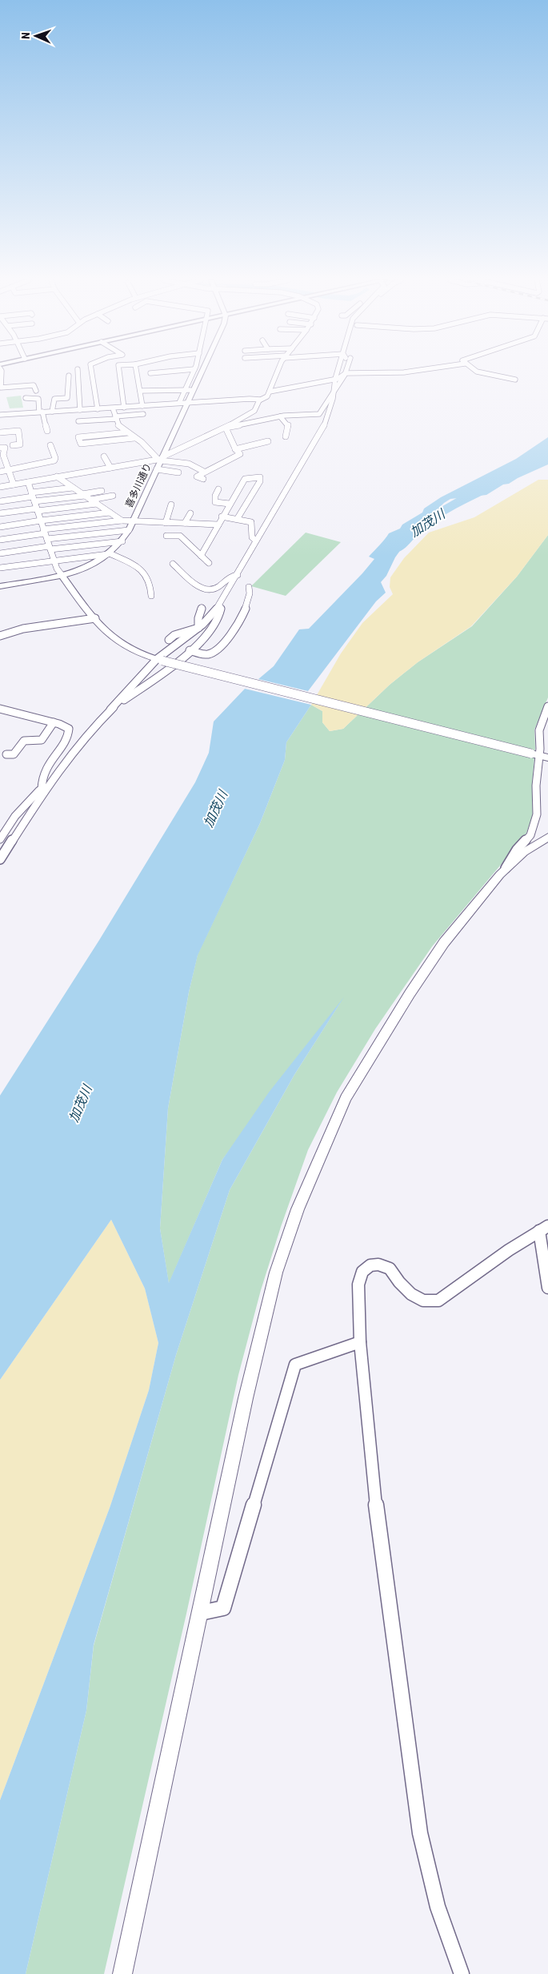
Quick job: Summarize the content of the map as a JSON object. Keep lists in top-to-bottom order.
{
  "streets": {
    "street": ["喜多川通り"]
  },
  "water": ["加茂川"],
  "north": "left"
}
